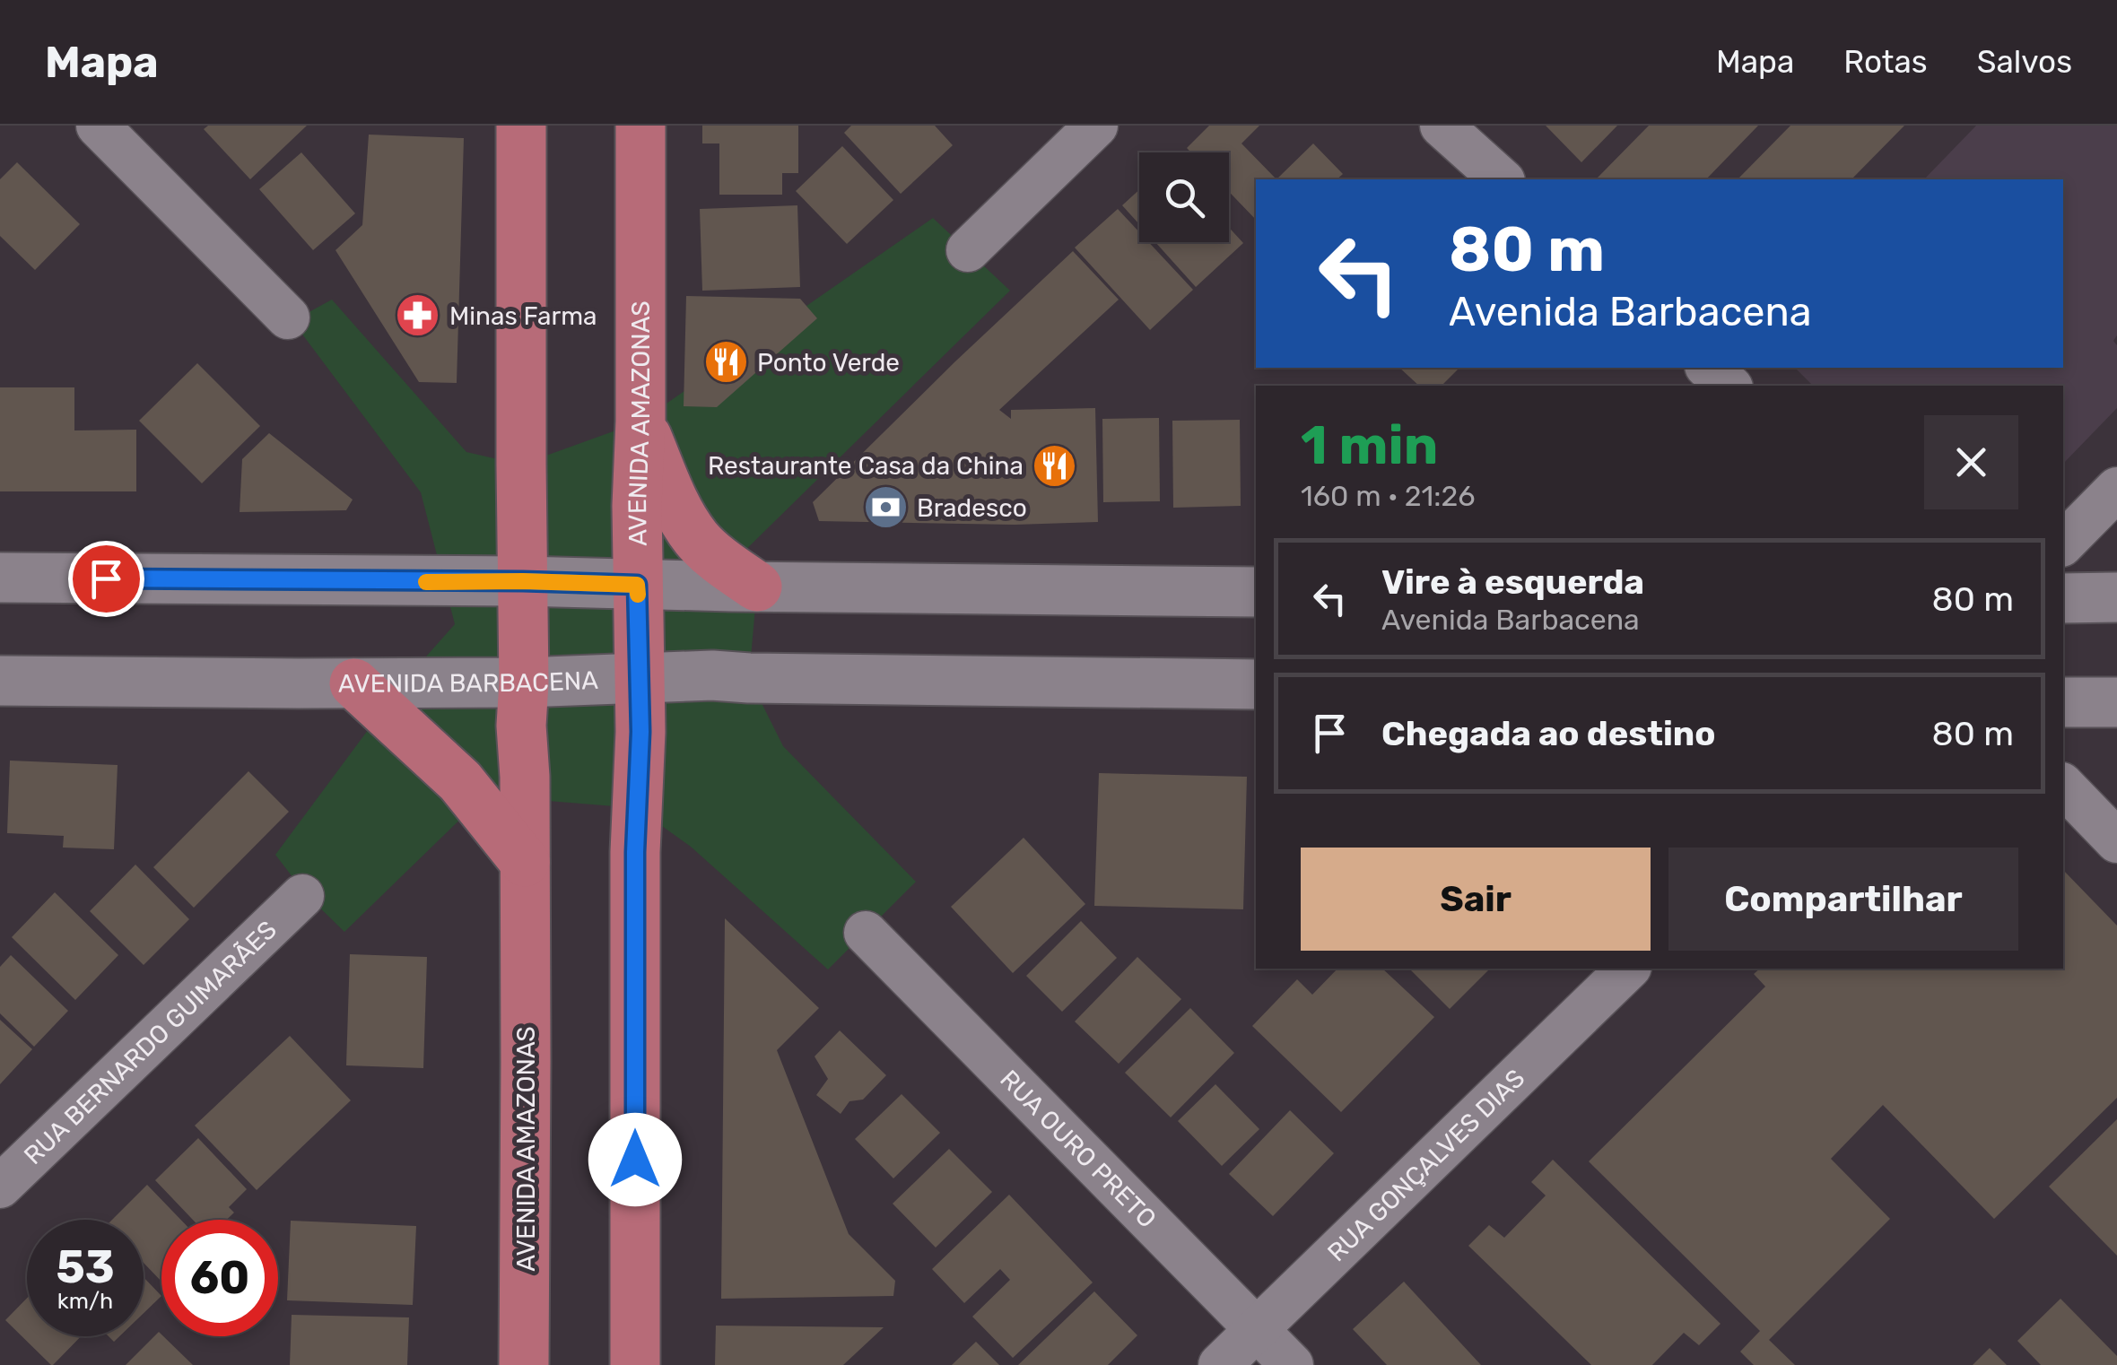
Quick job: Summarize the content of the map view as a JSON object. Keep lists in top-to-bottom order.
{
  "streets": {
    "main road": ["AVENIDA AMAZONAS", "AVENIDA BARBACENA"],
    "street": ["RUA BERNARDO GUIMARÃES", "RUA OURO PRETO", "RUA GONÇALVES DIAS"]
  },
  "crossings": [
    ["AVENIDA AMAZONAS", "AVENIDA BARBACENA"],
    ["RUA OURO PRETO", "RUA GONÇALVES DIAS"]
  ],
  "places": {
    "pharmacy": ["Minas Farma"],
    "restaurant": ["Ponto Verde", "Restaurante Casa da China"],
    "bank": ["Bradesco"]
  },
  "page": {
    "header": "Mapa",
    "nav": ["Mapa", "Rotas", "Salvos"],
    "turn": ["80 m", "Avenida Barbacena"],
    "heading": ["1 min", "160 m · 21:26"],
    "list": [
      {
        "name": "Vire à esquerda",
        "note": "Avenida Barbacena",
        "value": "80 m"
      },
      {
        "name": "Chegada ao destino",
        "value": "80 m"
      }
    ],
    "buttons": ["Sair", "Compartilhar"],
    "speed": "53 km/h",
    "limit": "60"
  }
}
